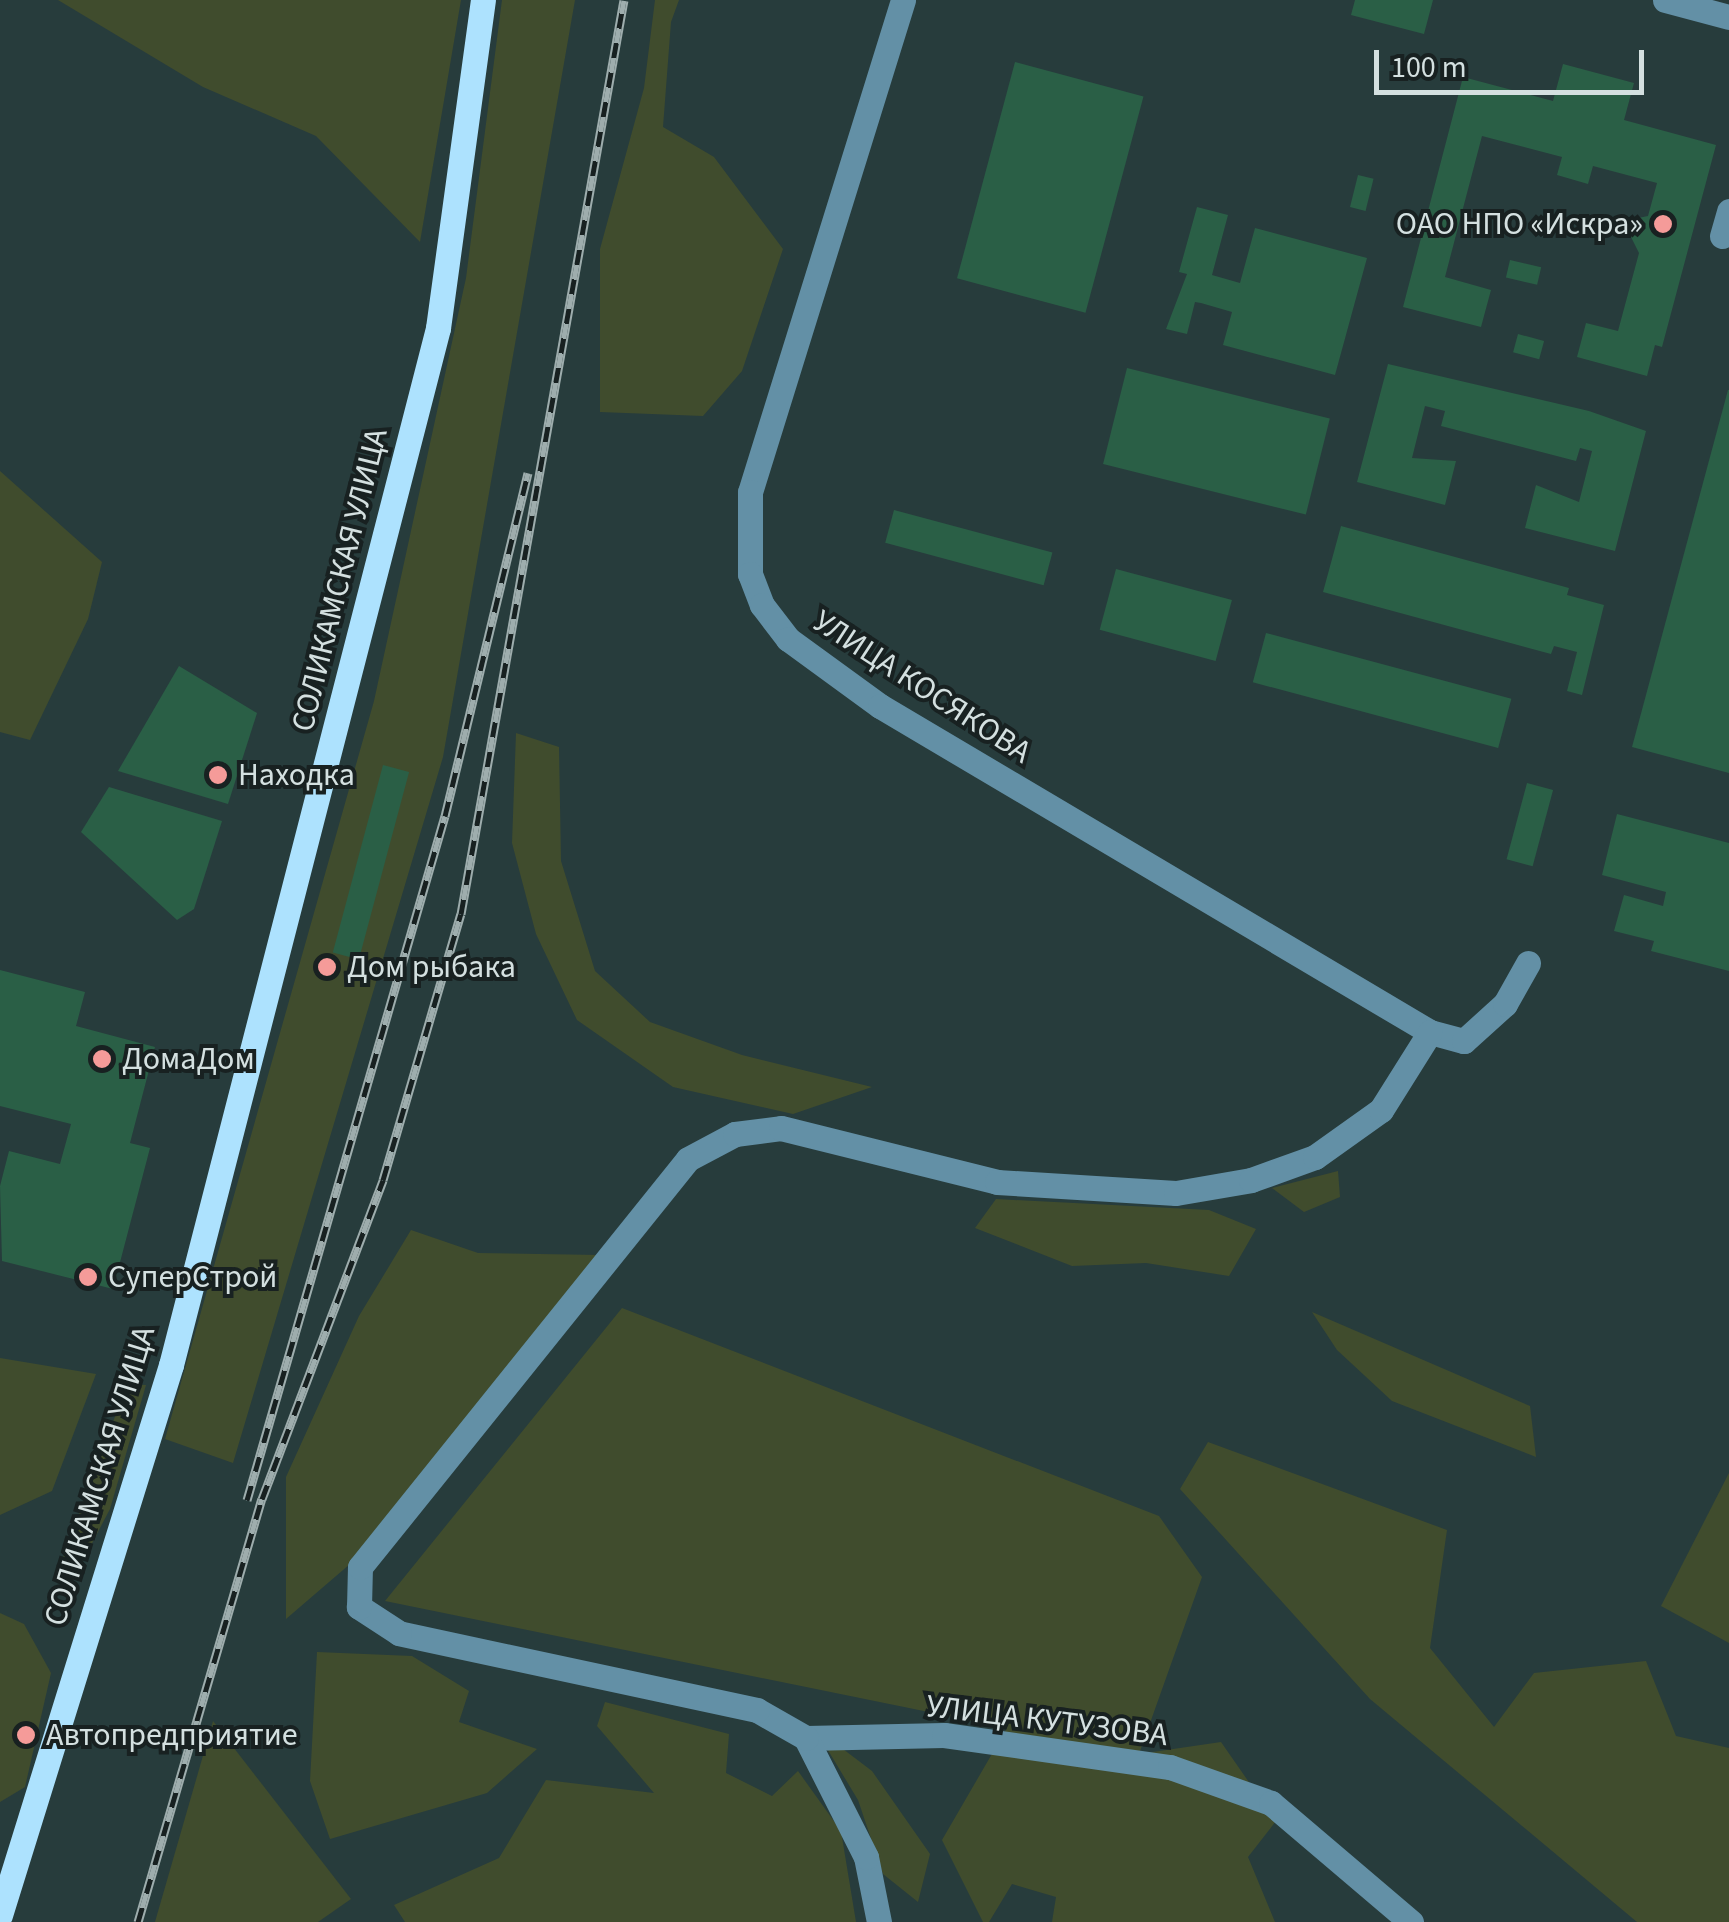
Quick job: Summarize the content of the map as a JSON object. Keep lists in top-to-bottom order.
{
  "streets": {
    "main road": ["СОЛИКАМСКАЯ УЛИЦА"],
    "street": ["УЛИЦА КОСЯКОВА", "УЛИЦА КУТУЗОВА"]
  },
  "places": [
    "ОАО НПО «Искра»",
    "Находка",
    "Дом рыбака",
    "ДомаДом",
    "СуперСтрой",
    "Автопредприятие"
  ],
  "scale_bar": "100 m"
}
